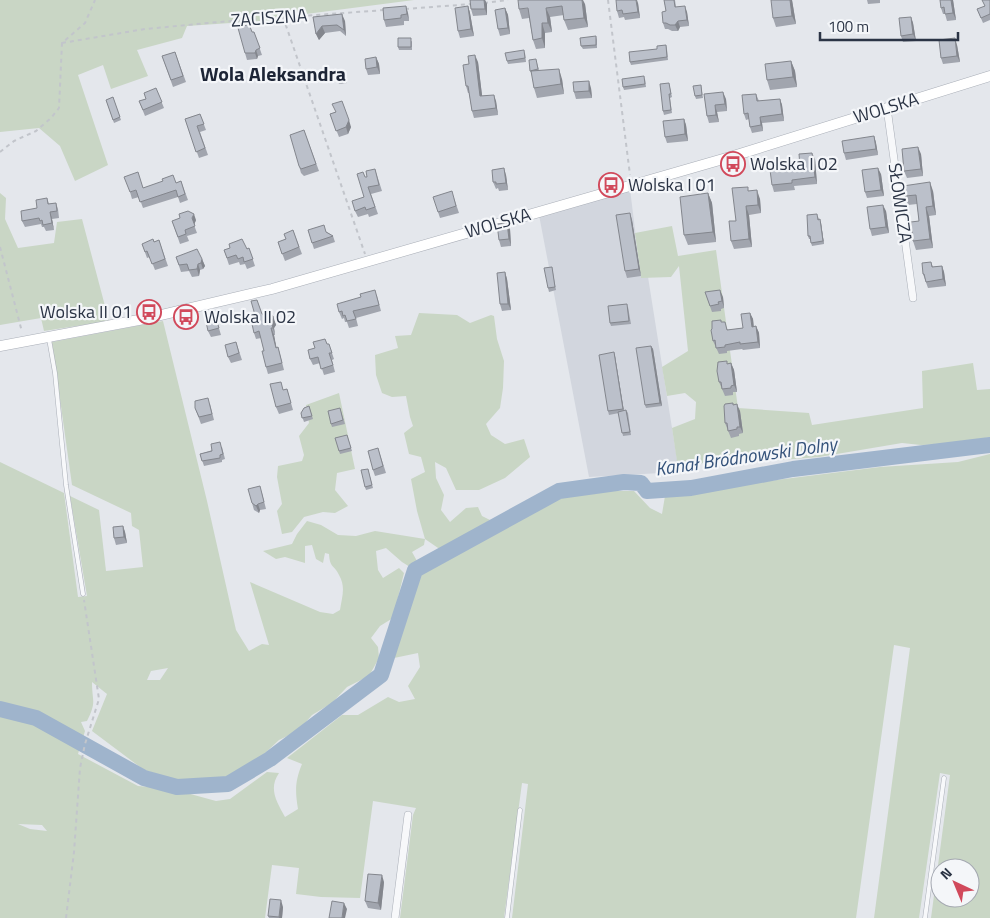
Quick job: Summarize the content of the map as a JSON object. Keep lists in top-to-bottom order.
{
  "streets": {
    "street": ["WOLSKA", "SŁOWICZA"],
    "path": ["ZACISZNA"]
  },
  "crossings": [
    ["WOLSKA", "SŁOWICZA"]
  ],
  "districts": ["Wola Aleksandra"],
  "water": ["Kanał Bródnowski Dolny"],
  "places": {
    "bus stop": [
      "Wolska I 02",
      "Wolska I 01",
      "Wolska II 01",
      "Wolska II 02"
    ]
  },
  "scale_bar": "100 m",
  "north": "top left"
}
